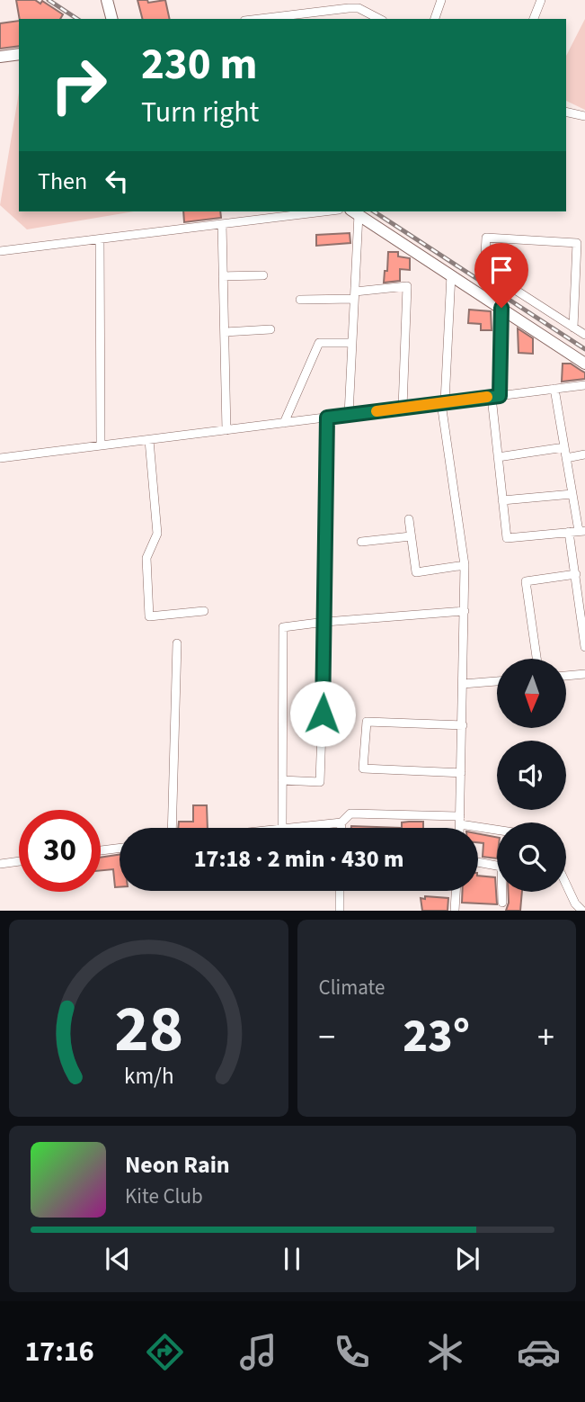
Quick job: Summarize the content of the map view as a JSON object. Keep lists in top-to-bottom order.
{
  "north": "bottom",
  "page": {
    "turn": ["230 m", "Turn right"],
    "then": "Then",
    "limit": "30",
    "trip": "17:18 · 2 min · 430 m",
    "tile": "Climate",
    "heat": ["−", "23°", "+"],
    "song": ["Neon Rain", "Kite Club"],
    "tabs": "17:16",
    "gauge": ["28", "km/h"]
  }
}
